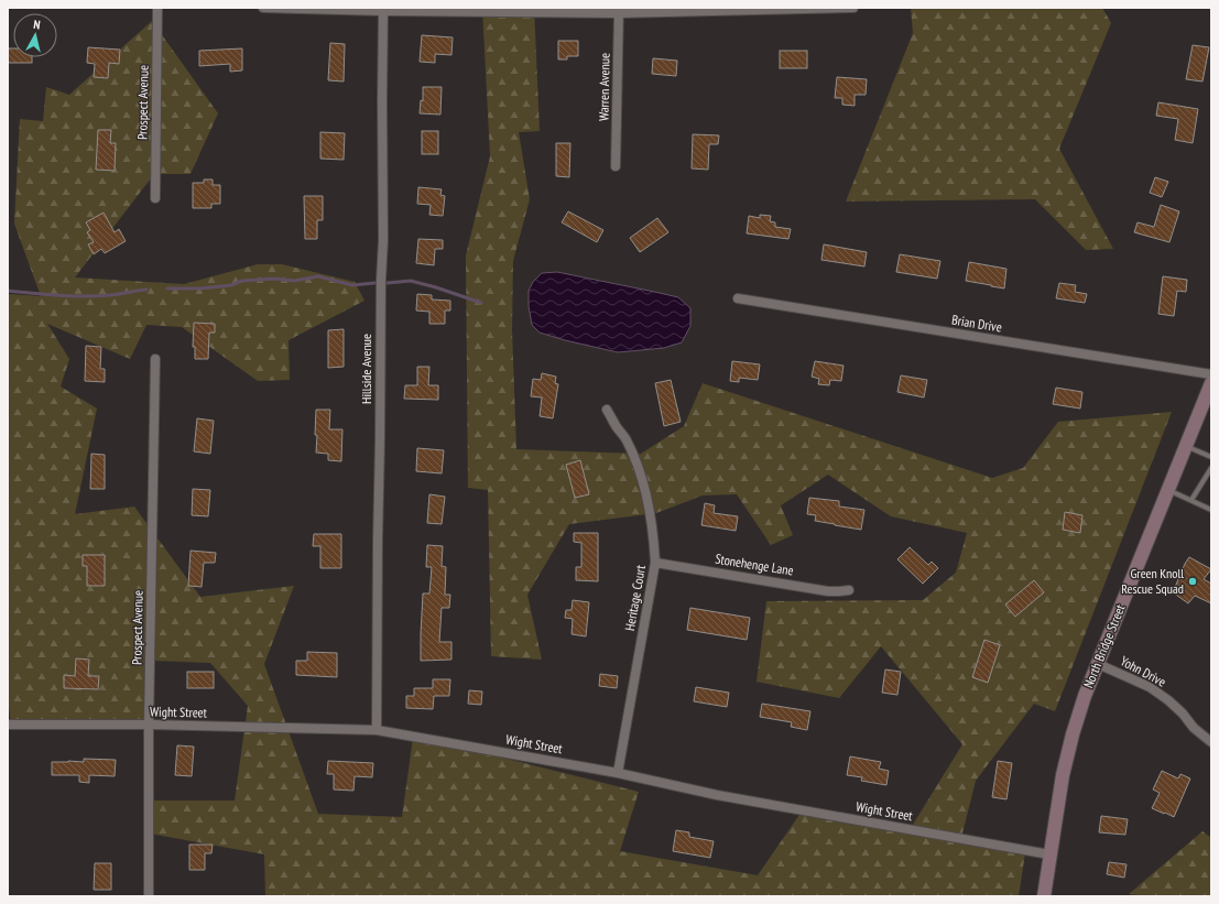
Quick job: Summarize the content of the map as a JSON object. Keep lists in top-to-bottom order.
{
  "streets": {
    "street": [
      "Warren Avenue",
      "Prospect Avenue",
      "Brian Drive",
      "Hillside Avenue",
      "Stonehenge Lane",
      "Heritage Court",
      "North Bridge Street",
      "Yohn Drive",
      "Wight Street"
    ]
  },
  "crossings": [
    ["Prospect Avenue", "Wight Street"],
    ["Hillside Avenue", "Wight Street"],
    ["Stonehenge Lane", "Heritage Court"],
    ["Heritage Court", "Wight Street"],
    ["North Bridge Street", "Yohn Drive"],
    ["North Bridge Street", "Wight Street"]
  ],
  "places": ["Green Knoll Rescue Squad"],
  "north": "top"
}
